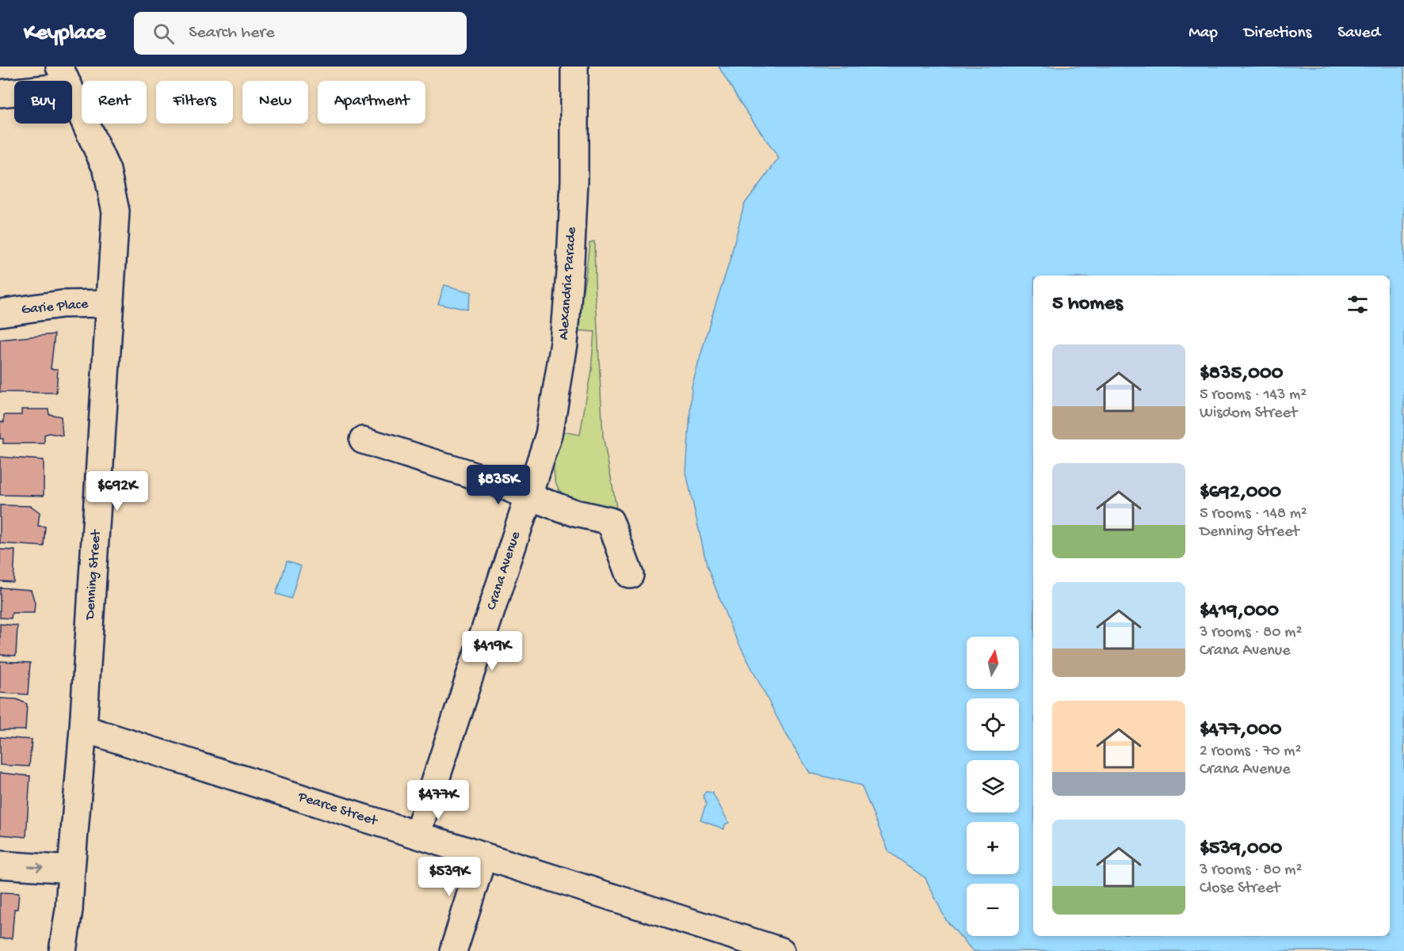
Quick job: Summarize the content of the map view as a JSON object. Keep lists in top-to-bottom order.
{
  "streets": {
    "street": [
      "Alexandria Parade",
      "Garie Place",
      "Crana Avenue",
      "Denning Street",
      "Pearce Street"
    ]
  },
  "crossings": [
    ["Alexandria Parade", "Crana Avenue"],
    ["Garie Place", "Denning Street"],
    ["Crana Avenue", "Pearce Street"],
    ["Denning Street", "Pearce Street"]
  ],
  "north": "top",
  "page": {
    "header": "Keyplace",
    "search": "Search here",
    "nav": ["Map", "Directions", "Saved"],
    "chip": [
      "Buy",
      "Rent",
      "Filters",
      "New",
      "Apartment"
    ],
    "heading": "5 homes",
    "list": [
      {
        "name": "$835,000",
        "note": "5 rooms · 143 m² · Wisdom Street"
      },
      {
        "name": "$692,000",
        "note": "5 rooms · 148 m² · Denning Street"
      },
      {
        "name": "$419,000",
        "note": "3 rooms · 80 m² · Crana Avenue"
      },
      {
        "name": "$477,000",
        "note": "2 rooms · 70 m² · Crana Avenue"
      },
      {
        "name": "$539,000",
        "note": "3 rooms · 80 m² · Close Street"
      }
    ],
    "price": [
      "$835K",
      "$692K",
      "$419K",
      "$477K",
      "$539K"
    ],
    "map_buttons": ["+", "−"]
  }
}
